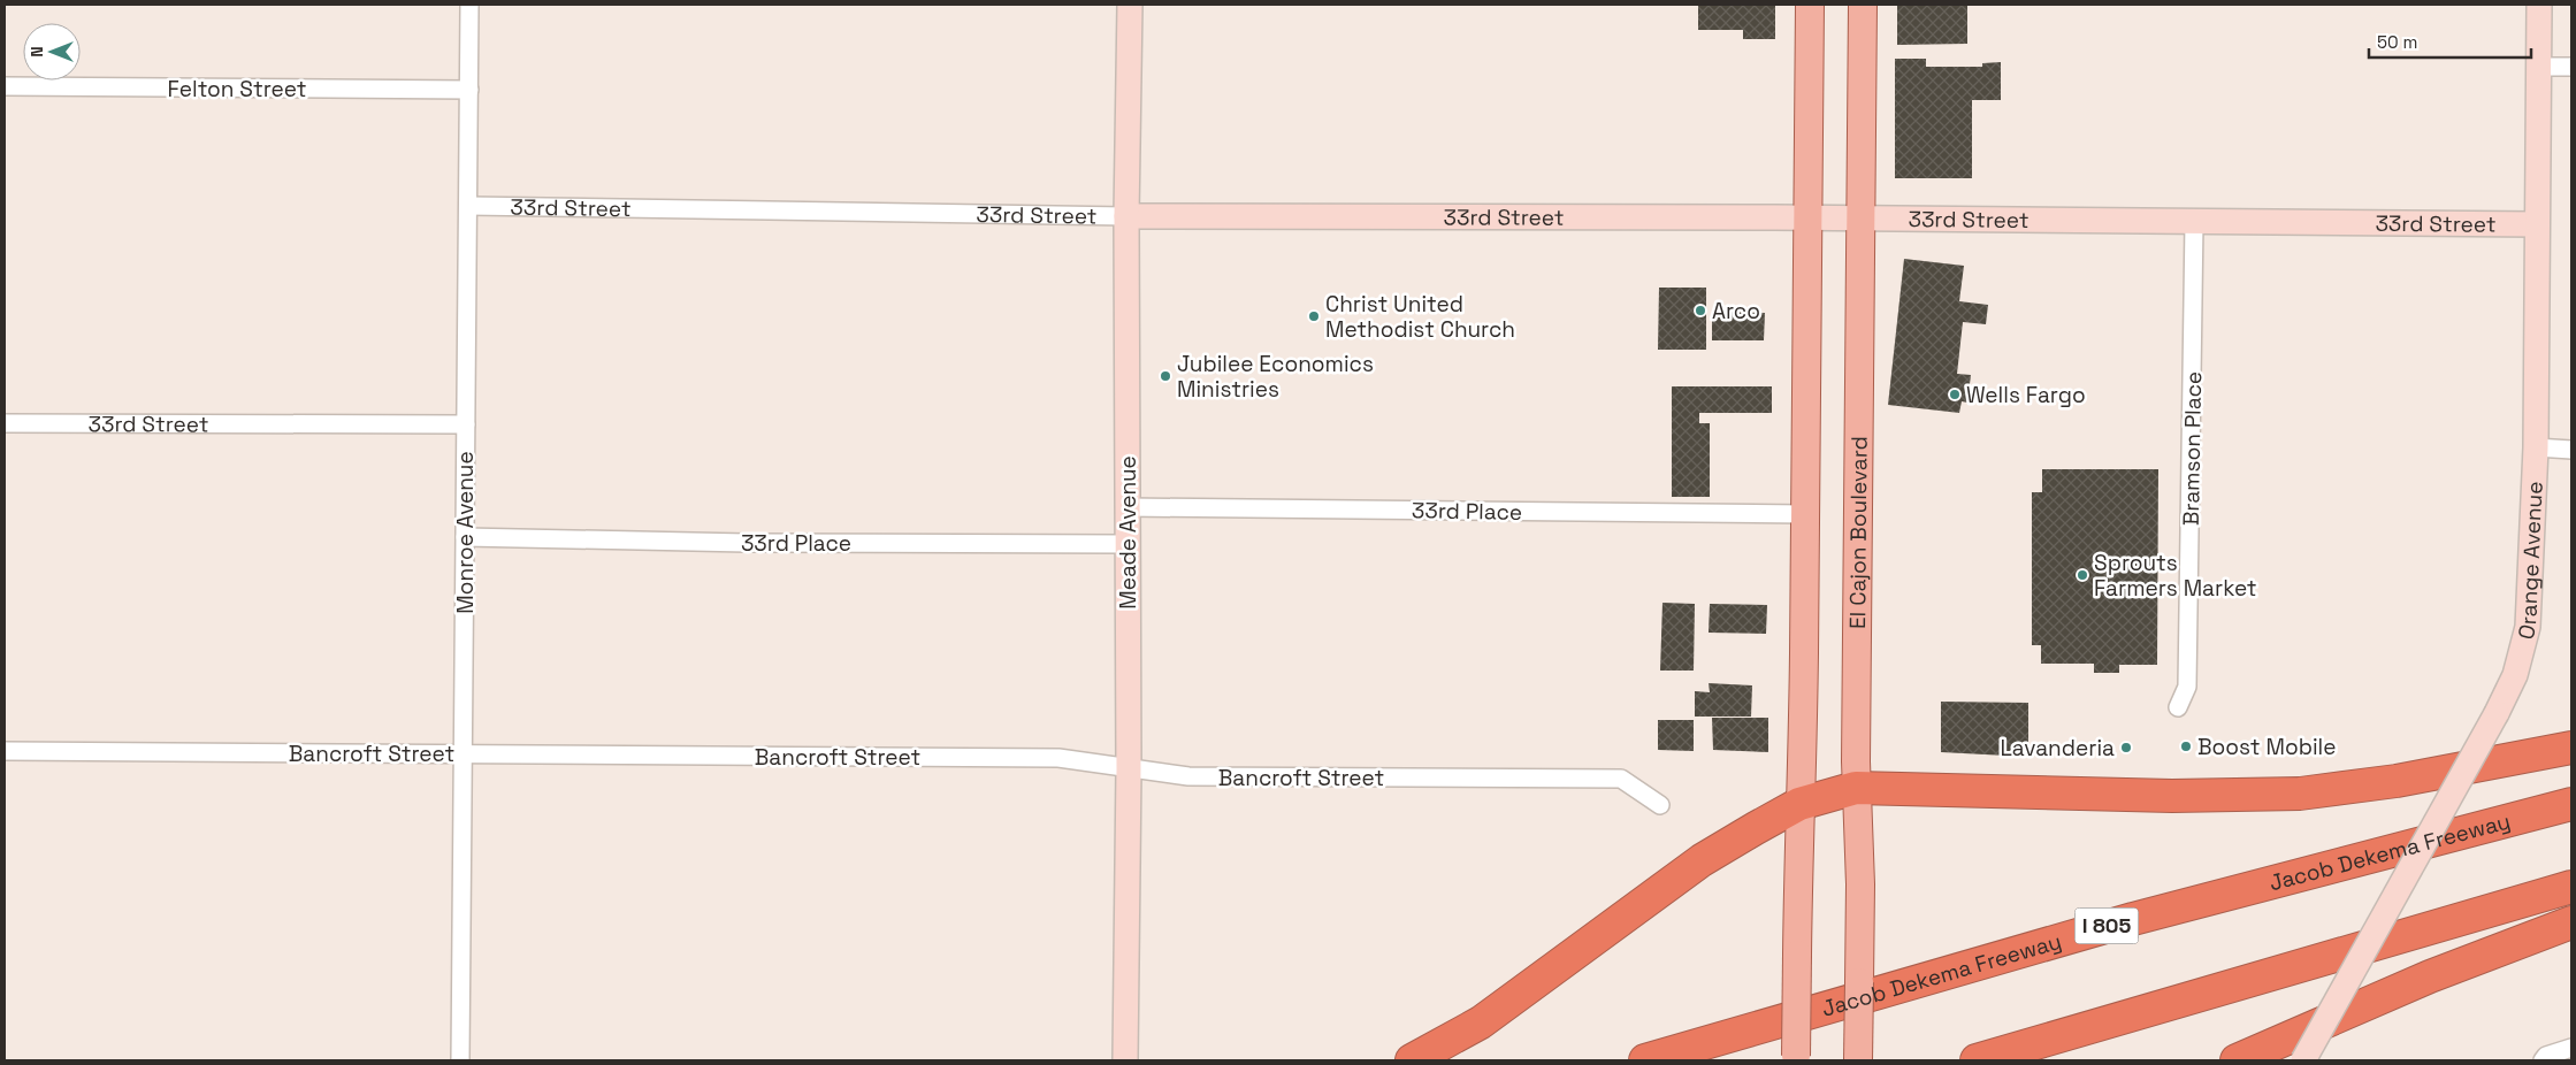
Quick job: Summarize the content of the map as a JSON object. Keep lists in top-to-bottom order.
{
  "streets": {
    "highway": ["Jacob Dekema Freeway", "I 805"],
    "main road": ["El Cajon Boulevard"],
    "street": [
      "Felton Street",
      "33rd Street",
      "Bramson Place",
      "33rd Place",
      "Monroe Avenue",
      "Meade Avenue",
      "Orange Avenue",
      "Bancroft Street"
    ]
  },
  "crossings": [
    ["Felton Street", "Monroe Avenue"],
    ["33rd Street", "Bramson Place"],
    ["33rd Street", "Monroe Avenue"],
    ["33rd Street", "Meade Avenue"],
    ["33rd Street", "El Cajon Boulevard"],
    ["33rd Street", "Orange Avenue"],
    ["33rd Place", "Monroe Avenue"],
    ["33rd Place", "Meade Avenue"],
    ["Monroe Avenue", "Bancroft Street"],
    ["Meade Avenue", "Bancroft Street"]
  ],
  "places": [
    "Arco",
    "Christ United Methodist Church",
    "Jubilee Economics Ministries",
    "Wells Fargo",
    "Sprouts Farmers Market",
    "Boost Mobile",
    "Lavanderia"
  ],
  "scale_bar": "50 m",
  "north": "left"
}
